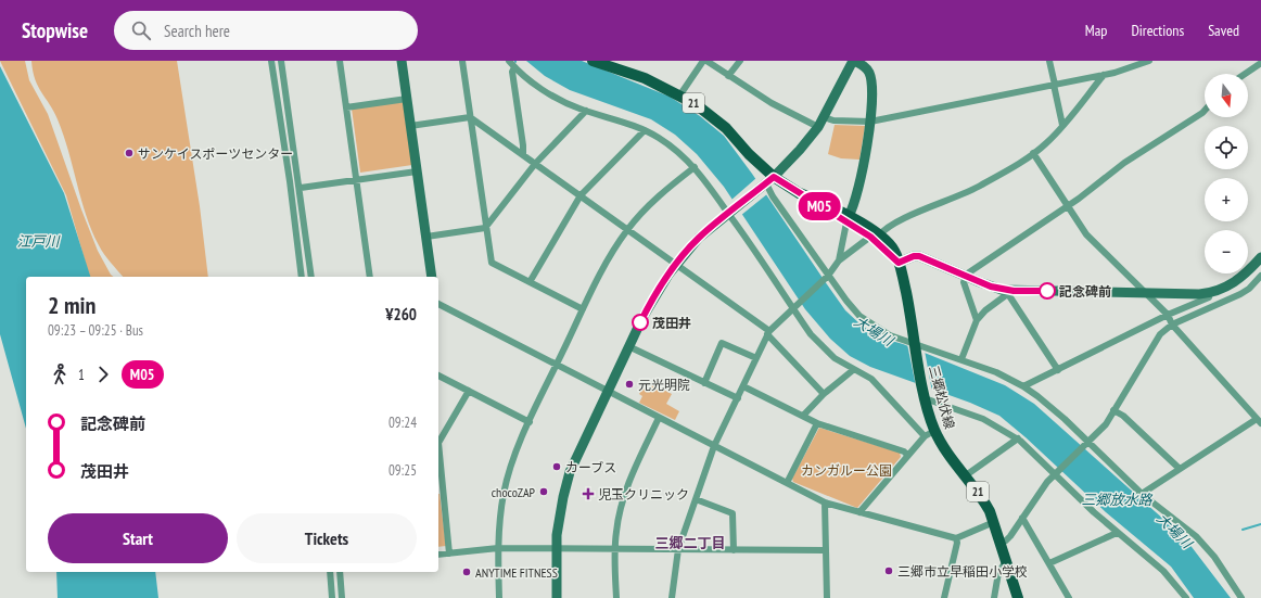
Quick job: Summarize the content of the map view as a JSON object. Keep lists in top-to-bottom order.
{
  "streets": {
    "main road": ["21", "三郷松伏線"]
  },
  "districts": ["三郷二丁目"],
  "water": ["江戸川", "大場川", "三郷放水路"],
  "parks": ["カンガルー公園"],
  "places": {
    "other": [
      "サンケイスポーツセンター",
      "記念碑前",
      "茂田井",
      "元光明院",
      "カーブス",
      "chocoZAP",
      "三郷市立早稲田小学校",
      "ANYTIME FITNESS"
    ],
    "health": ["児玉クリニック"]
  },
  "lines": ["bus line M05"],
  "north": "bottom",
  "page": {
    "header": "Stopwise",
    "search": "Search here",
    "nav": ["Map", "Directions", "Saved"],
    "on_map": "M05",
    "map_buttons": ["+", "−"],
    "heading": ["2 min", "09:23 – 09:25 · Bus", "¥260"],
    "legs": ["1", "M05"],
    "list": [
      {
        "name": "記念碑前",
        "value": "09:24"
      },
      {
        "name": "茂田井",
        "value": "09:25"
      }
    ],
    "buttons": ["Start", "Tickets"]
  }
}
